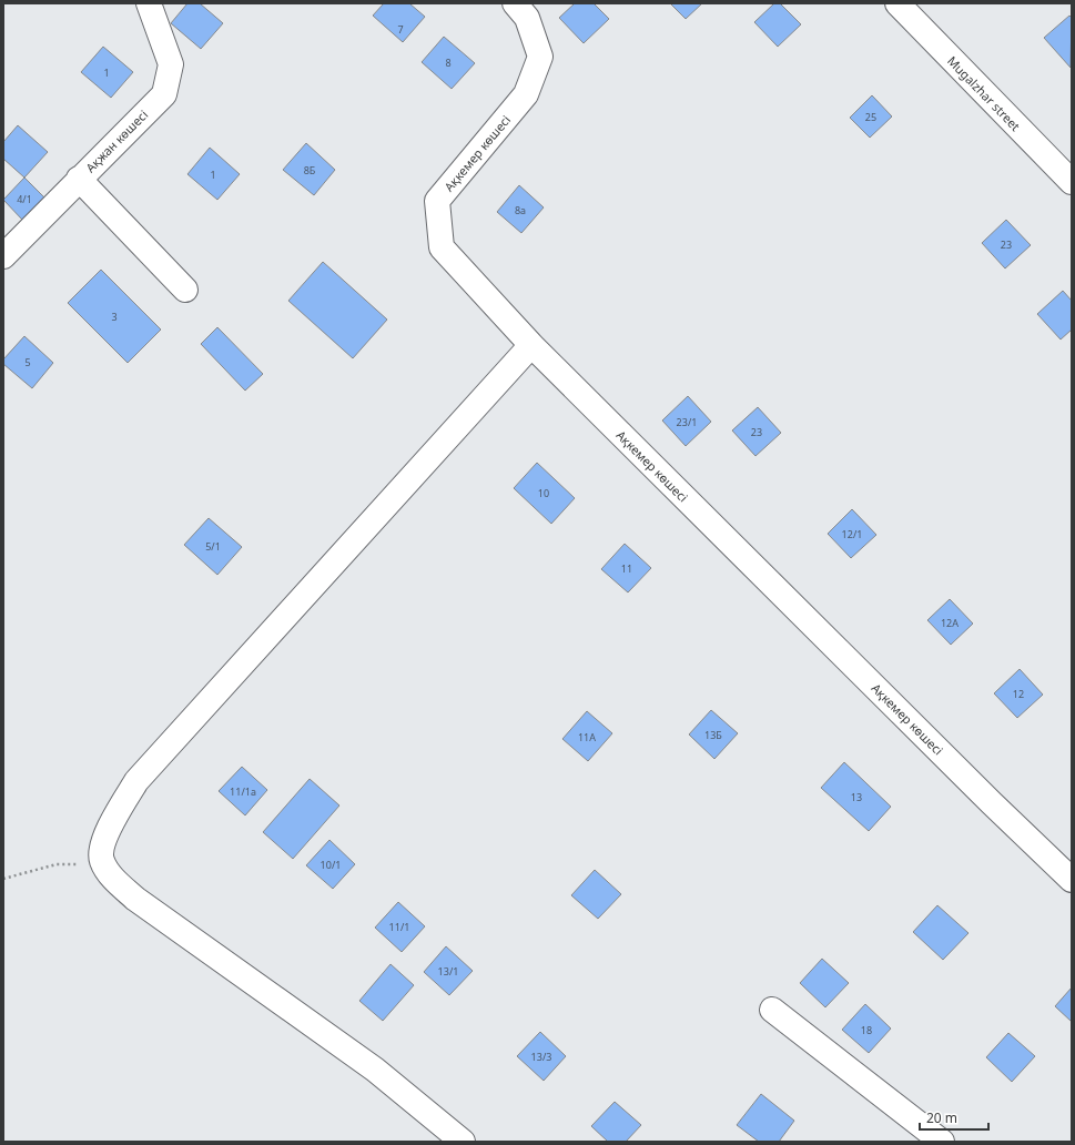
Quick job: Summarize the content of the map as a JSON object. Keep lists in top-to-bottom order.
{
  "streets": {
    "street": ["Mugalzhar street", "Ақжан көшесі", "Ақкемер көшесі"]
  },
  "house_numbers": [
    "7",
    "8",
    "1",
    "25",
    "8Б",
    "1",
    "4/1",
    "8а",
    "23",
    "3",
    "5",
    "23/1",
    "23",
    "10",
    "12/1",
    "5/1",
    "11",
    "12А",
    "12",
    "13Б",
    "11А",
    "11/1а",
    "13",
    "10/1",
    "11/1",
    "13/1",
    "18",
    "13/3"
  ],
  "scale_bar": "20 m"
}
